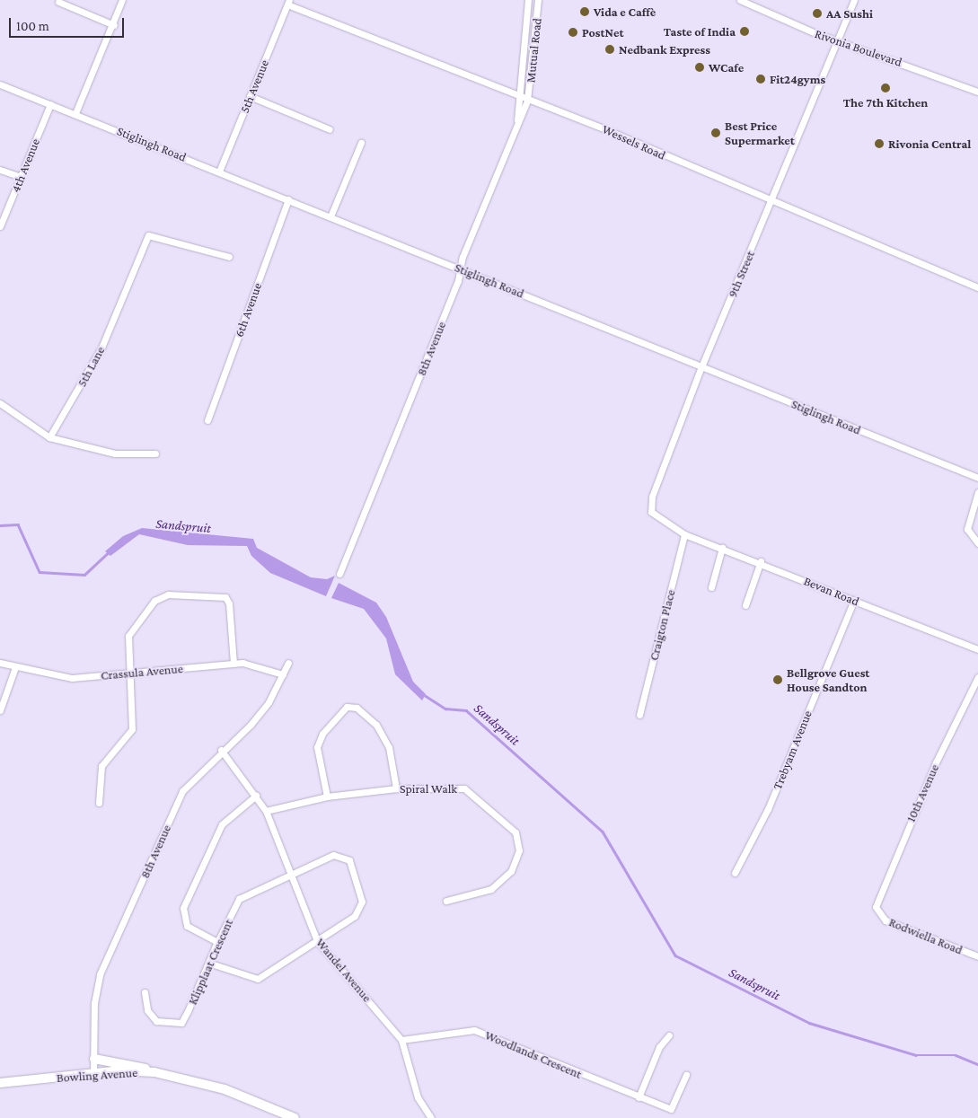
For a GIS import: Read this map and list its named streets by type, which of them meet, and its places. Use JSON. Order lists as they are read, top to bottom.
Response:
{
  "streets": {
    "main road": ["Bowling Avenue"],
    "street": [
      "Rivonia Boulevard",
      "Mutual Road",
      "5th Avenue",
      "Wessels Road",
      "Stiglingh Road",
      "4th Avenue",
      "9th Street",
      "6th Avenue",
      "8th Avenue",
      "5th Lane",
      "Bevan Road",
      "Craigton Place",
      "Crassula Avenue",
      "Trebyam Avenue",
      "Spiral Walk",
      "10th Avenue",
      "Rodwiella Road",
      "Klipplaat Crescent",
      "Wandel Avenue",
      "Woodlands Crescent"
    ]
  },
  "crossings": [
    ["Rivonia Boulevard", "9th Street"],
    ["Mutual Road", "Wessels Road"],
    ["Mutual Road", "8th Avenue"],
    ["5th Avenue", "Wessels Road"],
    ["5th Avenue", "Stiglingh Road"],
    ["Wessels Road", "9th Street"],
    ["Wessels Road", "8th Avenue"],
    ["Stiglingh Road", "4th Avenue"],
    ["Stiglingh Road", "9th Street"],
    ["Stiglingh Road", "6th Avenue"],
    ["Stiglingh Road", "8th Avenue"],
    ["9th Street", "Bevan Road"],
    ["9th Street", "Craigton Place"],
    ["8th Avenue", "Crassula Avenue"],
    ["8th Avenue", "Wandel Avenue"],
    ["8th Avenue", "Bowling Avenue"],
    ["Bevan Road", "Craigton Place"],
    ["Bevan Road", "Trebyam Avenue"],
    ["Spiral Walk", "Wandel Avenue"],
    ["10th Avenue", "Rodwiella Road"],
    ["Klipplaat Crescent", "Wandel Avenue"],
    ["Wandel Avenue", "Woodlands Crescent"]
  ],
  "water": ["Sandspruit"],
  "places": [
    "Vida e Caffè",
    "AA Sushi",
    "Taste of India",
    "PostNet",
    "Nedbank Express",
    "WCafe",
    "Fit24gyms",
    "The 7th Kitchen",
    "Best Price Supermarket",
    "Rivonia Central",
    "Bellgrove Guest House Sandton"
  ],
  "scale_bar": "100 m"
}
